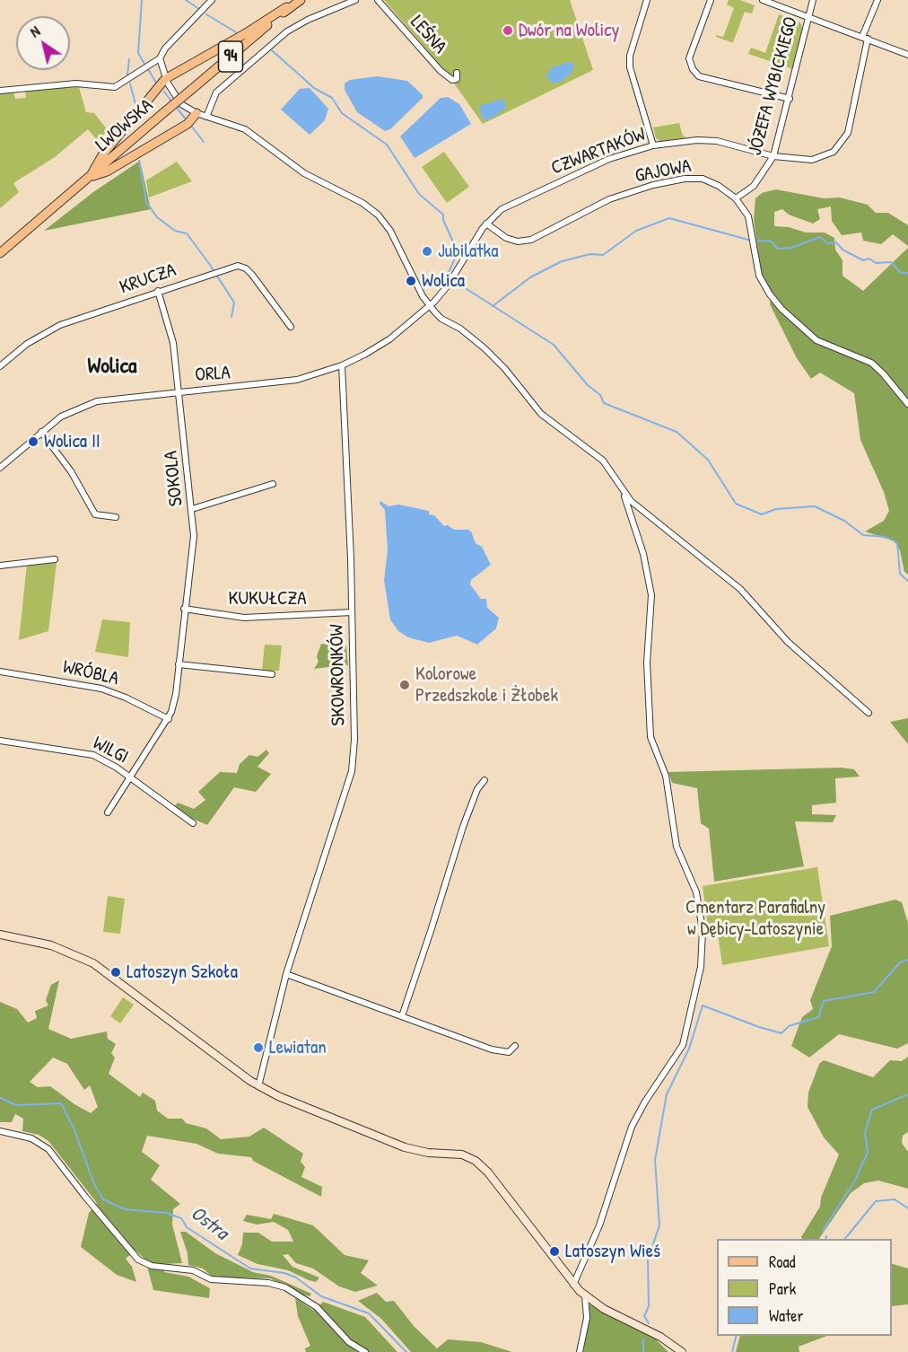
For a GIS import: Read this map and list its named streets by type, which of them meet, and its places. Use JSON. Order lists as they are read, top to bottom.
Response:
{
  "streets": {
    "main road": ["94", "LWOWSKA"],
    "street": [
      "LEŚNA",
      "JÓZEFA WYBICKIEGO",
      "CZWARTAKÓW",
      "GAJOWA",
      "KRUCZA",
      "ORLA",
      "SOKOLA",
      "KUKUŁCZA",
      "WRÓBLA",
      "SKOWRONKÓW",
      "WILGI"
    ]
  },
  "crossings": [
    ["JÓZEFA WYBICKIEGO", "CZWARTAKÓW"],
    ["JÓZEFA WYBICKIEGO", "GAJOWA"],
    ["CZWARTAKÓW", "GAJOWA"],
    ["KRUCZA", "SOKOLA"],
    ["ORLA", "SOKOLA"],
    ["ORLA", "SKOWRONKÓW"],
    ["SOKOLA", "KUKUŁCZA"],
    ["SOKOLA", "WRÓBLA"],
    ["SOKOLA", "WILGI"],
    ["KUKUŁCZA", "SKOWRONKÓW"]
  ],
  "districts": ["Wolica"],
  "water": ["Ostra"],
  "parks": ["Cmentarz Parafialny w Dębicy-Latoszynie"],
  "places": [
    "Dwór na Wolicy",
    "Jubilatka",
    "Wolica",
    "Wolica II",
    "Kolorowe Przedszkole i Żłobek",
    "Latoszyn Szkoła",
    "Lewiatan",
    "Latoszyn Wieś"
  ],
  "legend": ["Road", "Park", "Water"],
  "north": "top left"
}
